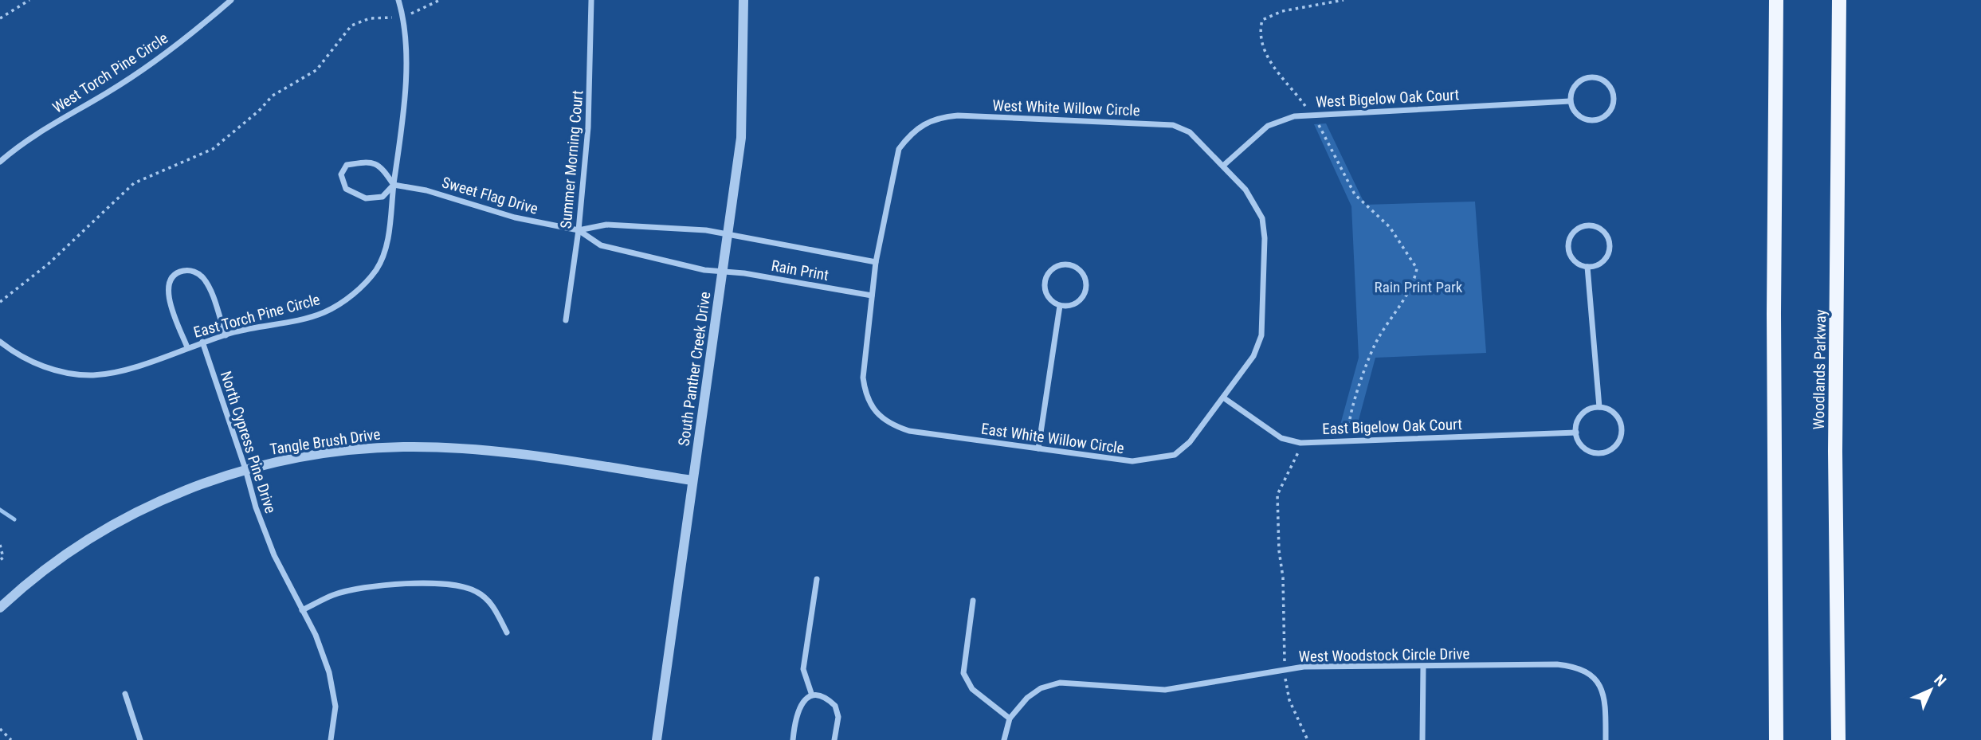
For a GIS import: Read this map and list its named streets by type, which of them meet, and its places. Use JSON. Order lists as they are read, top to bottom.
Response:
{
  "streets": {
    "main road": ["Woodlands Parkway"],
    "street": [
      "West Torch Pine Circle",
      "West Bigelow Oak Court",
      "West White Willow Circle",
      "Summer Morning Court",
      "Sweet Flag Drive",
      "Rain Print",
      "East Torch Pine Circle",
      "South Panther Creek Drive",
      "East Bigelow Oak Court",
      "East White Willow Circle",
      "Tangle Brush Drive",
      "North Cypress Pine Drive",
      "West Woodstock Circle Drive"
    ]
  },
  "crossings": [
    ["West Bigelow Oak Court", "West White Willow Circle"],
    ["West White Willow Circle", "Rain Print"],
    ["West White Willow Circle", "East White Willow Circle"],
    ["Summer Morning Court", "Sweet Flag Drive"],
    ["Sweet Flag Drive", "Rain Print"],
    ["Sweet Flag Drive", "East Torch Pine Circle"],
    ["Sweet Flag Drive", "South Panther Creek Drive"],
    ["Rain Print", "South Panther Creek Drive"],
    ["Rain Print", "East White Willow Circle"],
    ["East Torch Pine Circle", "North Cypress Pine Drive"],
    ["South Panther Creek Drive", "Tangle Brush Drive"],
    ["East Bigelow Oak Court", "East White Willow Circle"],
    ["Tangle Brush Drive", "North Cypress Pine Drive"]
  ],
  "parks": ["Rain Print Park"],
  "north": "top right"
}
